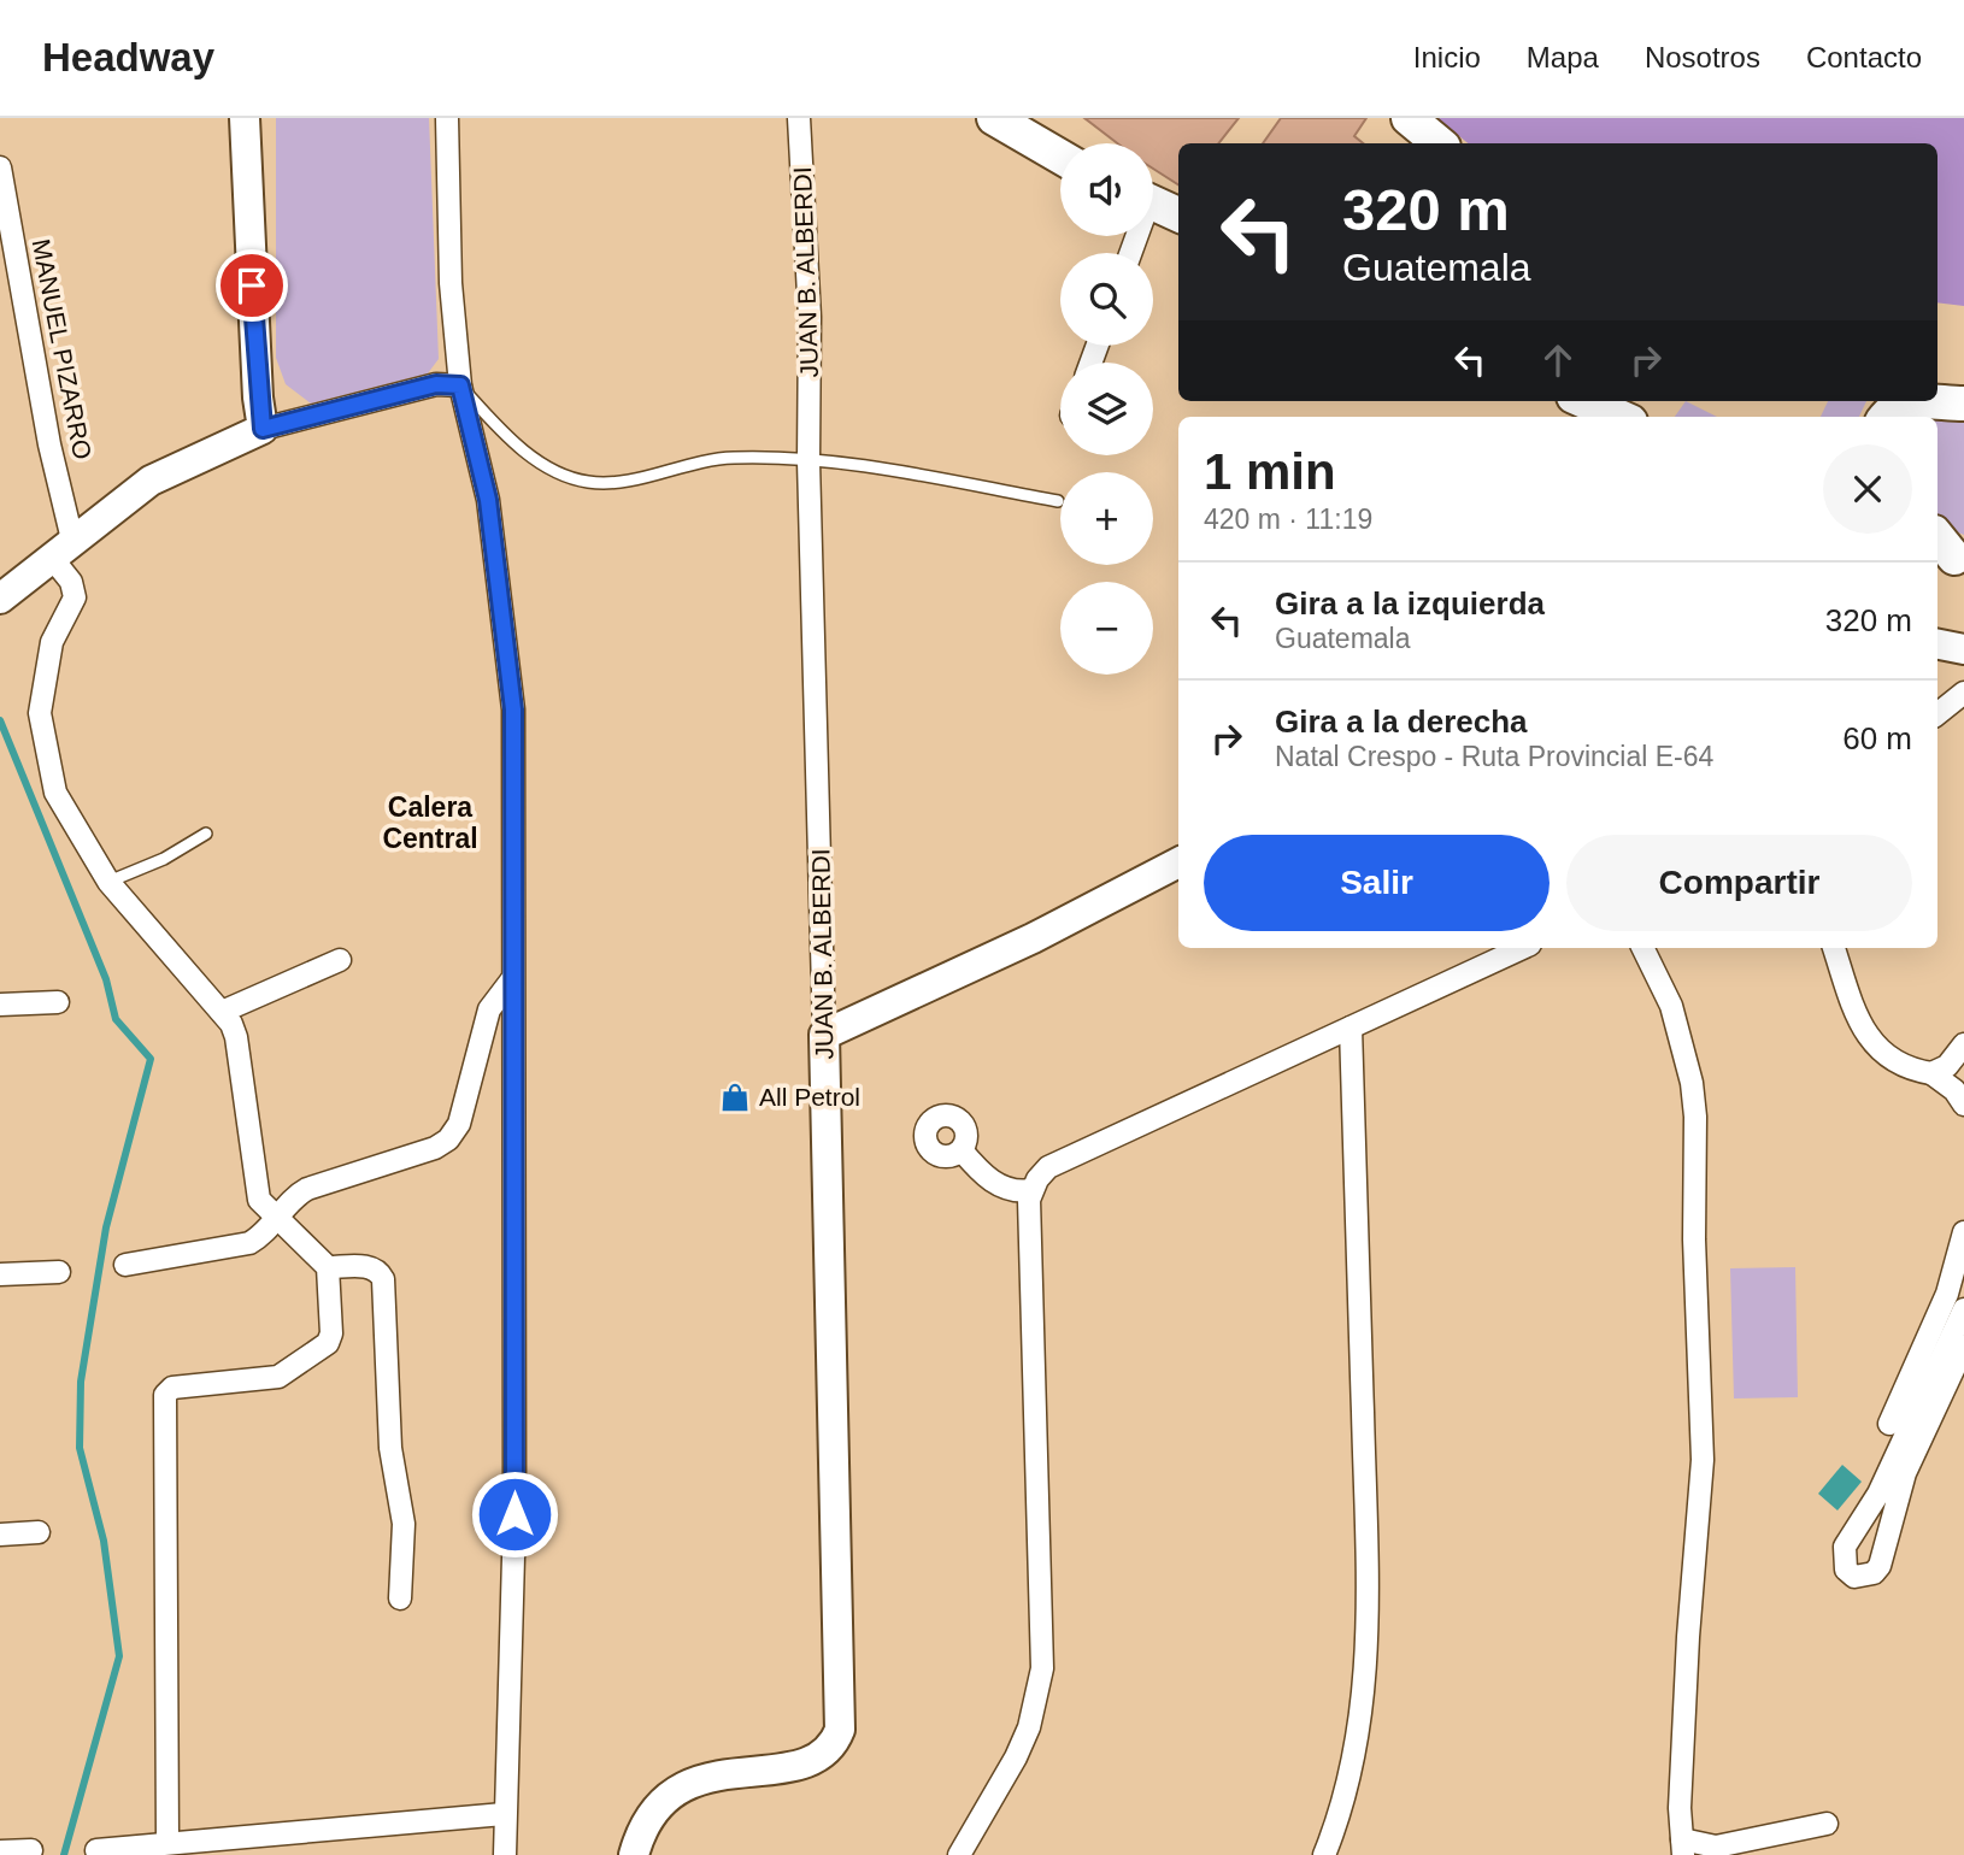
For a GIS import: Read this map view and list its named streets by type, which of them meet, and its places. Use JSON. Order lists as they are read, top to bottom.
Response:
{
  "streets": {
    "street": ["JUAN B. ALBERDI", "MANUEL PIZARRO"]
  },
  "districts": ["Calera Central"],
  "places": {
    "shop": ["All Petrol"]
  },
  "page": {
    "header": "Headway",
    "nav": [
      "Inicio",
      "Mapa",
      "Nosotros",
      "Contacto"
    ],
    "map_buttons": ["+", "−"],
    "turn": ["320 m", "Guatemala"],
    "heading": ["1 min", "420 m · 11:19"],
    "list": [
      {
        "name": "Gira a la izquierda",
        "note": "Guatemala",
        "value": "320 m"
      },
      {
        "name": "Gira a la derecha",
        "note": "Natal Crespo - Ruta Provincial E-64",
        "value": "60 m"
      }
    ],
    "buttons": ["Salir", "Compartir"]
  }
}
